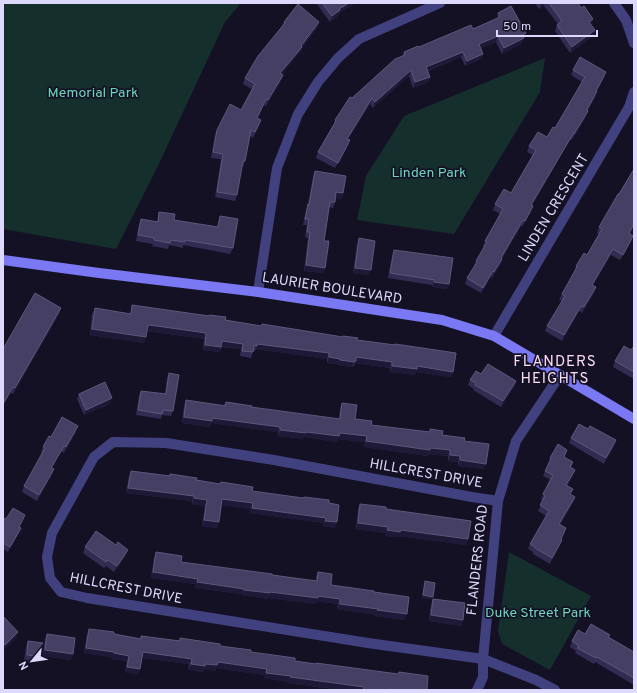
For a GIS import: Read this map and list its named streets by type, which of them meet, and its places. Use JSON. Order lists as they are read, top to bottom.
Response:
{
  "streets": {
    "street": [
      "LINDEN CRESCENT",
      "LAURIER BOULEVARD",
      "HILLCREST DRIVE",
      "FLANDERS ROAD"
    ]
  },
  "crossings": [
    ["LINDEN CRESCENT", "LAURIER BOULEVARD"],
    ["LAURIER BOULEVARD", "FLANDERS ROAD"],
    ["HILLCREST DRIVE", "FLANDERS ROAD"]
  ],
  "districts": ["FLANDERS HEIGHTS"],
  "parks": ["Memorial Park", "Linden Park", "Duke Street Park"],
  "scale_bar": "50 m",
  "north": "bottom left"
}
